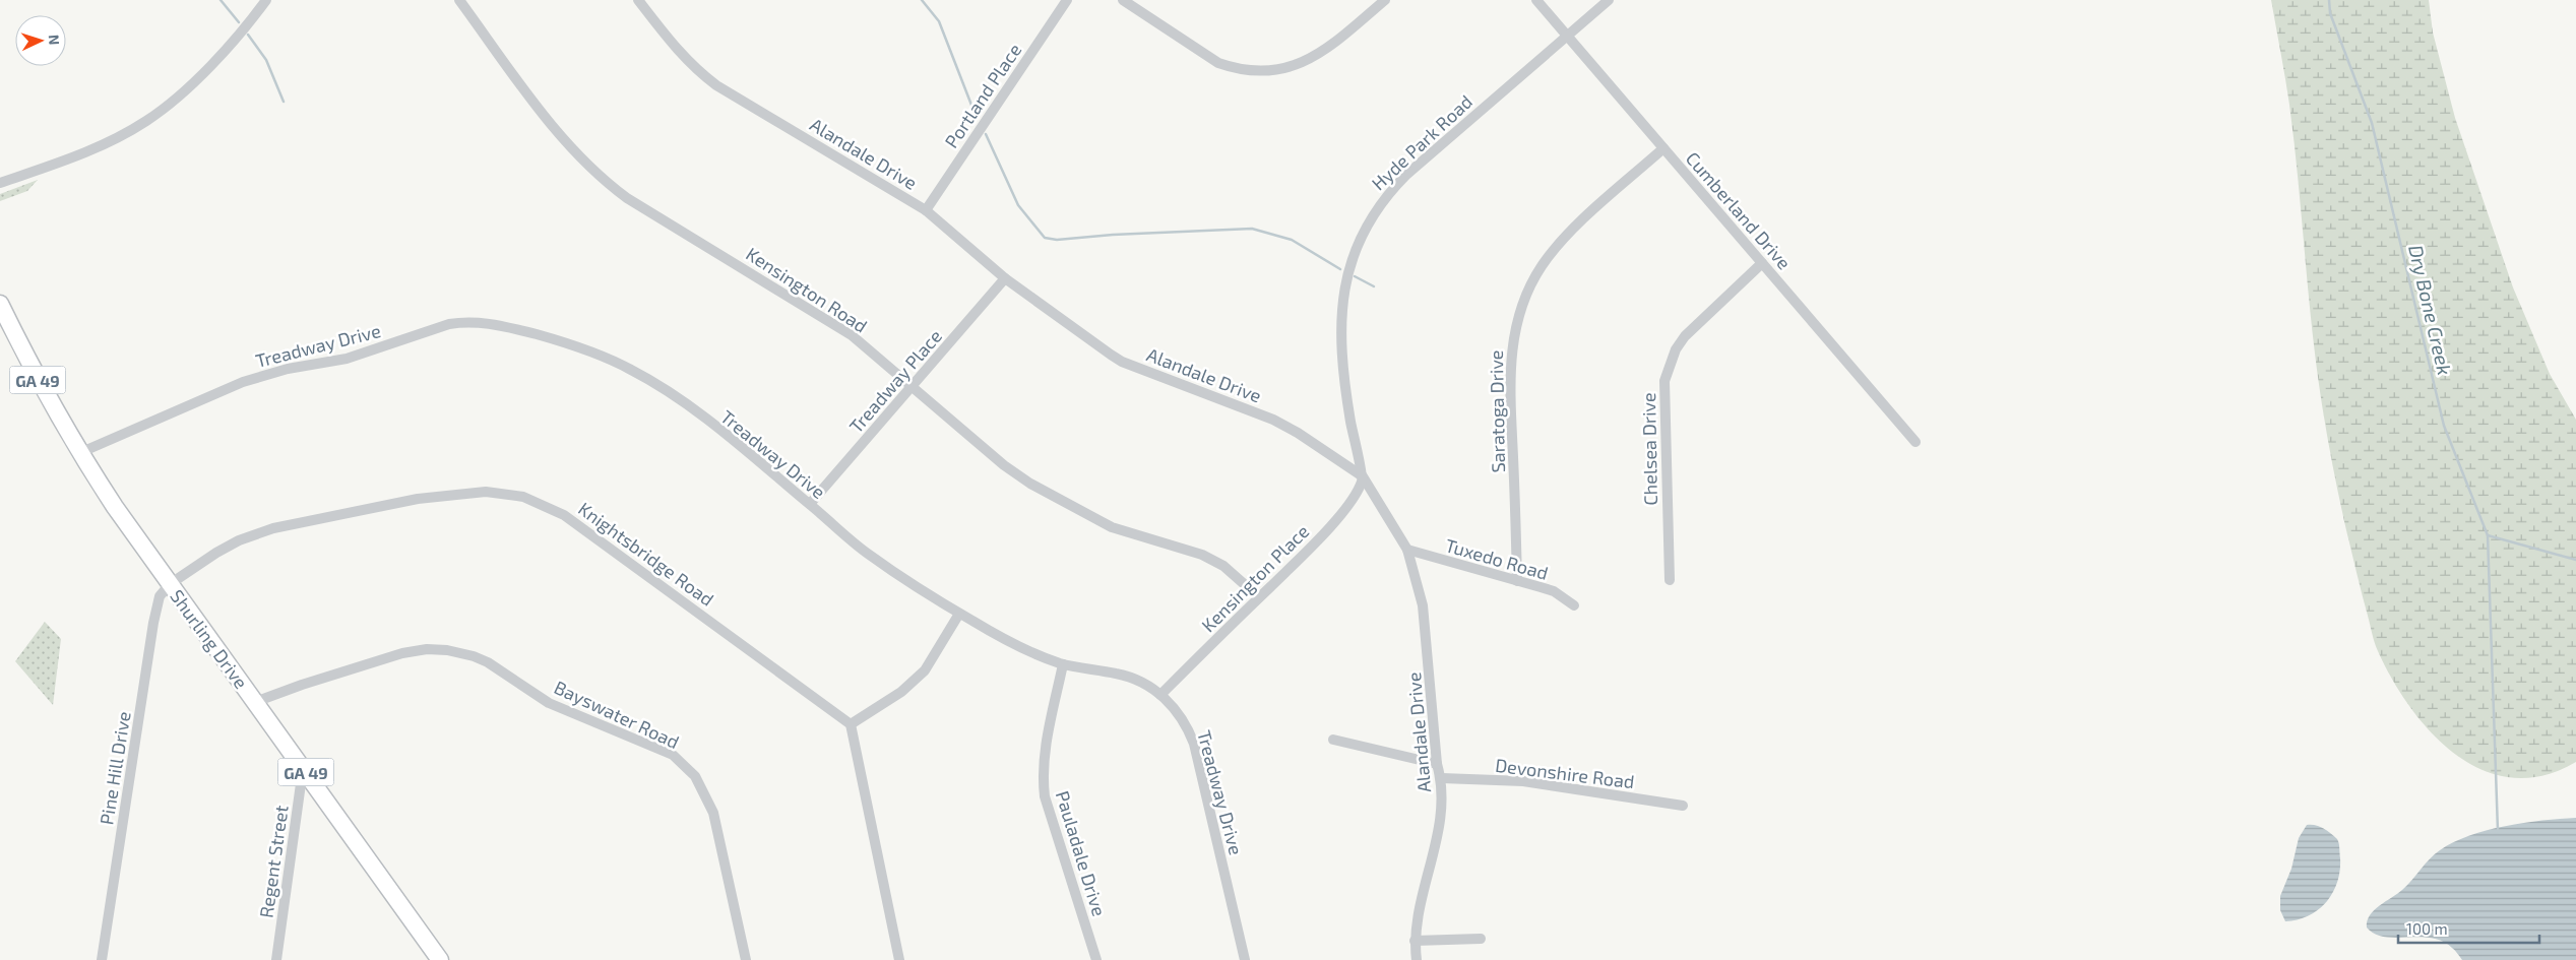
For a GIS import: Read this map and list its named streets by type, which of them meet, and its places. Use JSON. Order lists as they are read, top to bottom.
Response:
{
  "streets": {
    "main road": ["GA 49", "Shurling Drive"],
    "street": [
      "Portland Place",
      "Hyde Park Road",
      "Alandale Drive",
      "Cumberland Drive",
      "Kensington Road",
      "Treadway Drive",
      "Treadway Place",
      "Saratoga Drive",
      "Chelsea Drive",
      "Knightsbridge Road",
      "Tuxedo Road",
      "Kensington Place",
      "Bayswater Road",
      "Pine Hill Drive",
      "Devonshire Road",
      "Pauladale Drive",
      "Regent Street"
    ]
  },
  "crossings": [
    ["Portland Place", "Alandale Drive"],
    ["Hyde Park Road", "Alandale Drive"],
    ["Hyde Park Road", "Cumberland Drive"],
    ["Hyde Park Road", "Kensington Place"],
    ["Alandale Drive", "Treadway Place"],
    ["Alandale Drive", "Tuxedo Road"],
    ["Alandale Drive", "Kensington Place"],
    ["Alandale Drive", "Devonshire Road"],
    ["Cumberland Drive", "Saratoga Drive"],
    ["Cumberland Drive", "Chelsea Drive"],
    ["Kensington Road", "Treadway Place"],
    ["Kensington Road", "Kensington Place"],
    ["Treadway Drive", "Treadway Place"],
    ["Treadway Drive", "Kensington Place"],
    ["Treadway Drive", "Shurling Drive"],
    ["Treadway Drive", "Pauladale Drive"],
    ["Saratoga Drive", "Tuxedo Road"],
    ["Knightsbridge Road", "Shurling Drive"],
    ["Knightsbridge Road", "Pine Hill Drive"],
    ["Shurling Drive", "Bayswater Road"],
    ["Shurling Drive", "Pine Hill Drive"],
    ["Shurling Drive", "Regent Street"]
  ],
  "water": ["Dry Bone Creek"],
  "scale_bar": "100 m",
  "north": "right"
}
